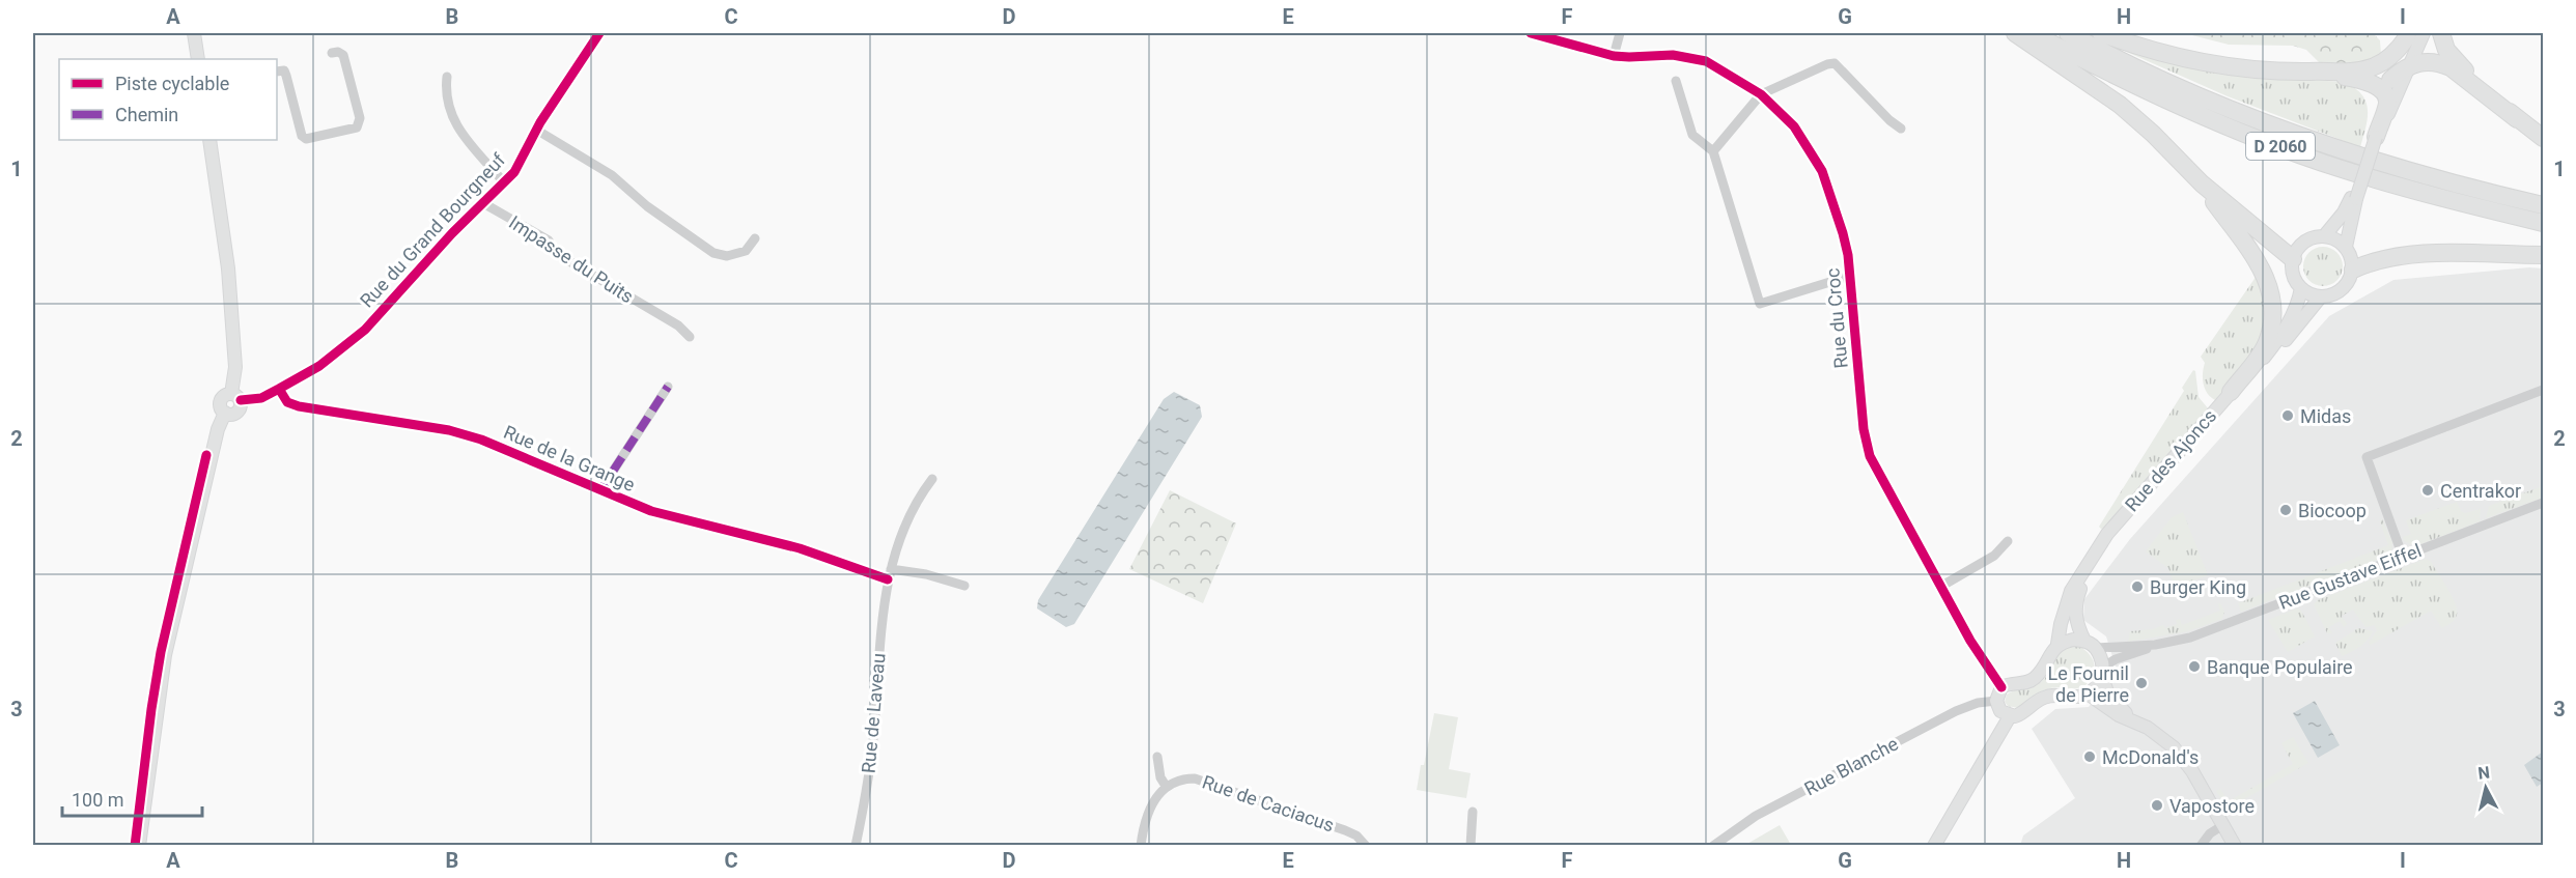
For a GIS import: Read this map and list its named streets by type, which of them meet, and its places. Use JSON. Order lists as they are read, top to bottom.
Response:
{
  "streets": {
    "highway": ["D 2060"],
    "street": [
      "Rue du Grand Bourgneuf",
      "Impasse du Puits",
      "Rue du Croc",
      "Rue de la Grange",
      "Rue des Ajoncs",
      "Rue Gustave Eiffel",
      "Rue de Laveau",
      "Rue Blanche",
      "Rue de Caciacus"
    ]
  },
  "crossings": [
    ["Rue du Grand Bourgneuf", "Impasse du Puits"],
    ["Rue du Grand Bourgneuf", "Rue de la Grange"],
    ["Rue du Croc", "Rue des Ajoncs"],
    ["Rue de la Grange", "Rue de Laveau"]
  ],
  "places": [
    "Midas",
    "Centrakor",
    "Biocoop",
    "Burger King",
    "Banque Populaire",
    "Le Fournil de Pierre",
    "McDonald's",
    "Vapostore"
  ],
  "legend": ["Piste cyclable", "Chemin"],
  "scale_bar": "100 m",
  "north": "top",
  "grid": {
    "columns": [
      "A",
      "B",
      "C",
      "D",
      "E",
      "F",
      "G",
      "H",
      "I"
    ],
    "rows": ["1", "2", "3"]
  }
}
